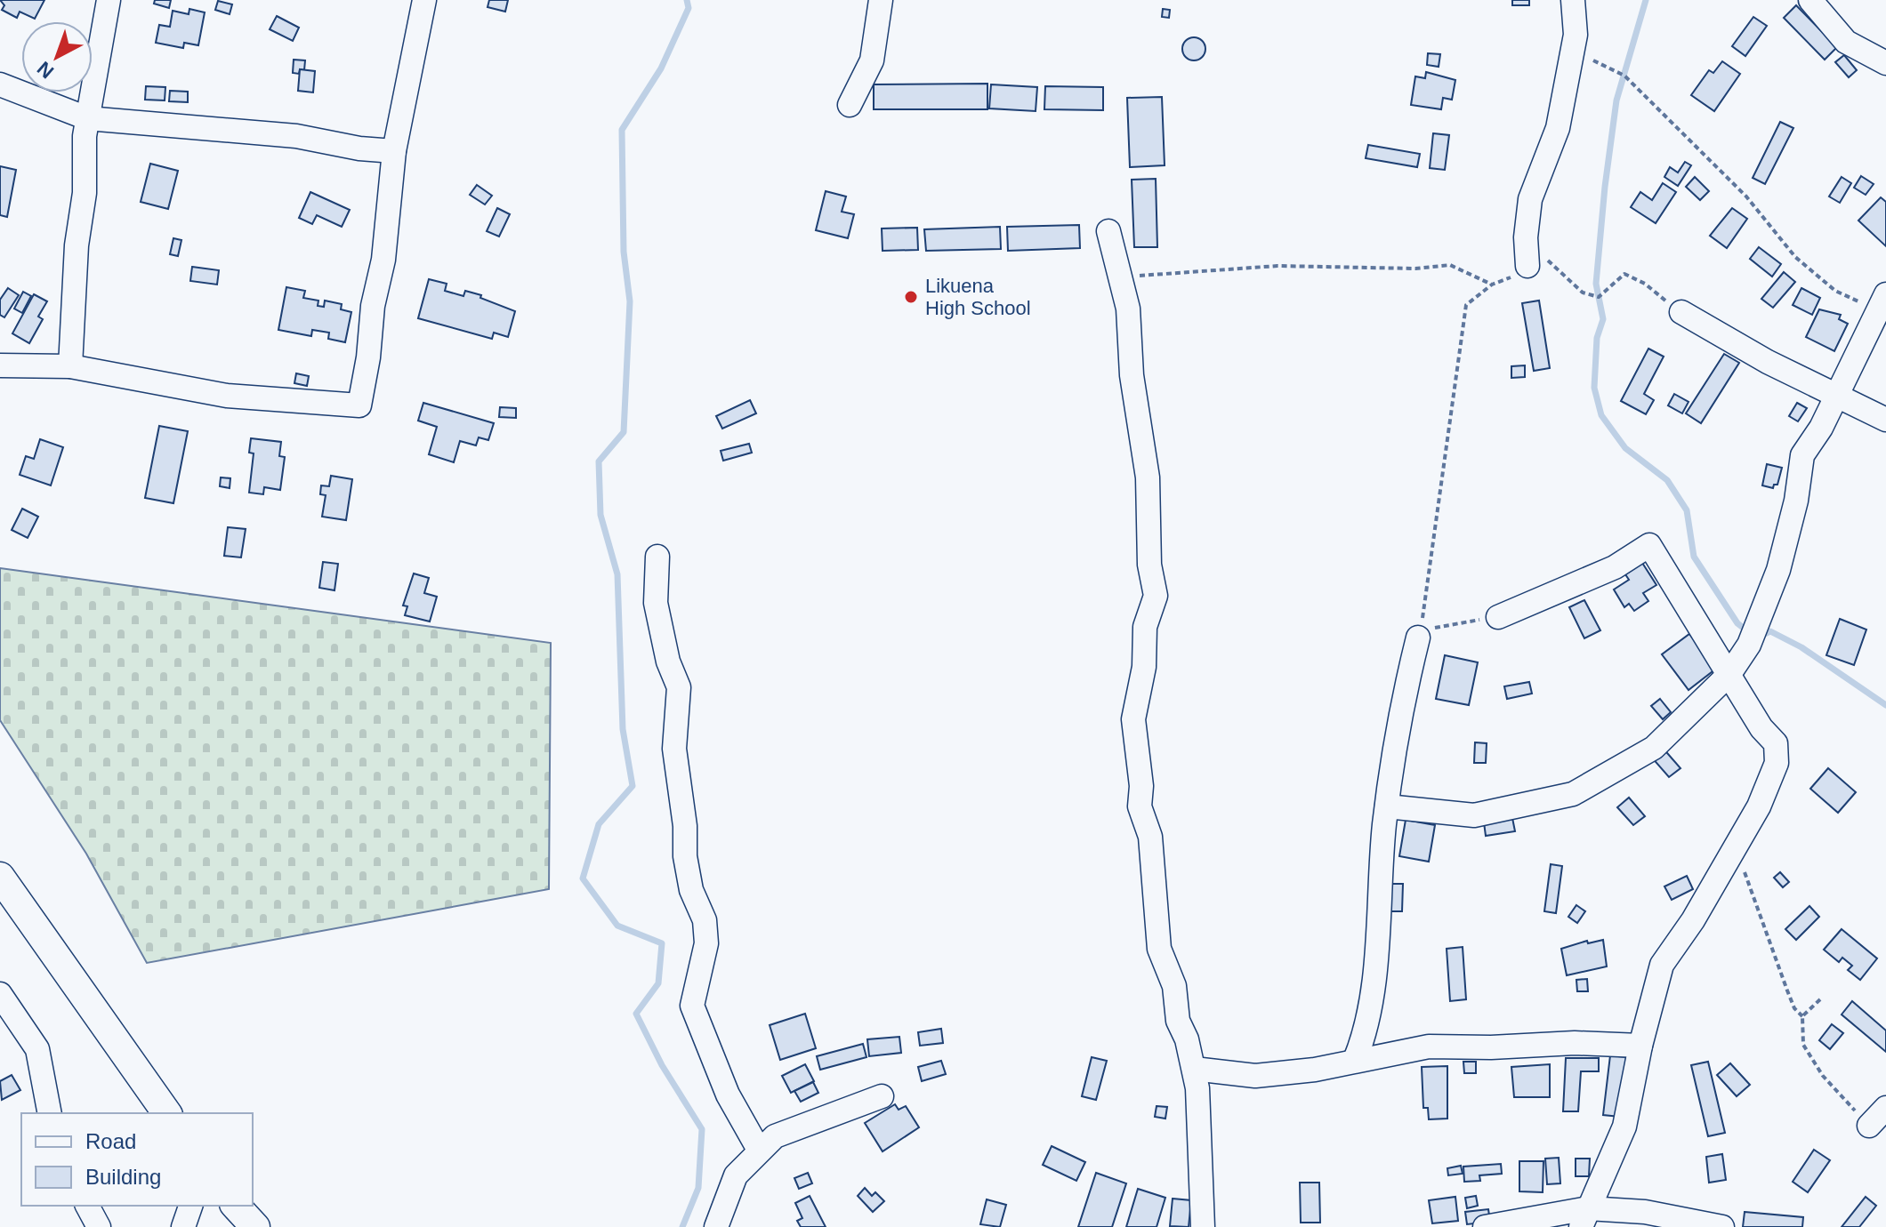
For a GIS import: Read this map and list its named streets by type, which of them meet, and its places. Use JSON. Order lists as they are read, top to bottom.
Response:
{
  "places": ["Likuena High School"],
  "legend": ["Road", "Building"],
  "north": "bottom left"
}
